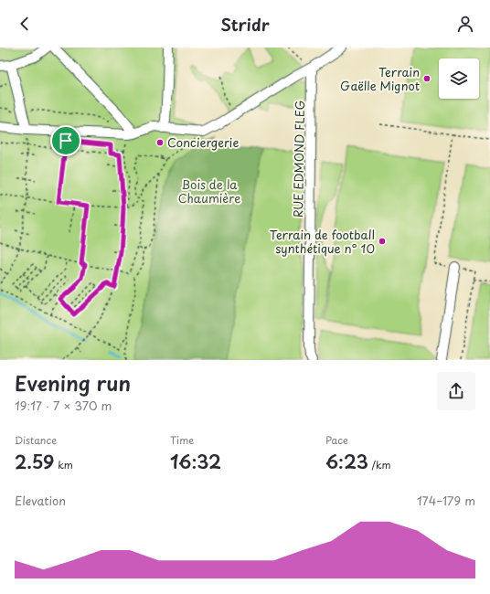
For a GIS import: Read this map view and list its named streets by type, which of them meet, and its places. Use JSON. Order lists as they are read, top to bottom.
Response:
{
  "streets": {
    "street": ["RUE EDMOND FLEG"]
  },
  "parks": ["Bois de la Chaumière"],
  "places": ["Terrain Gaëlle Mignot", "Conciergerie", "Terrain de football synthétique n° 10"],
  "page": {
    "header": "Stridr",
    "heading": ["Evening run", "19:17 · 7 × 370 m"],
    "stats": [
      ["Distance", "2.59 km"],
      ["Time", "16:32"],
      ["Pace", "6:23 /km"]
    ],
    "chart": ["Elevation", "174–179 m"]
  }
}
